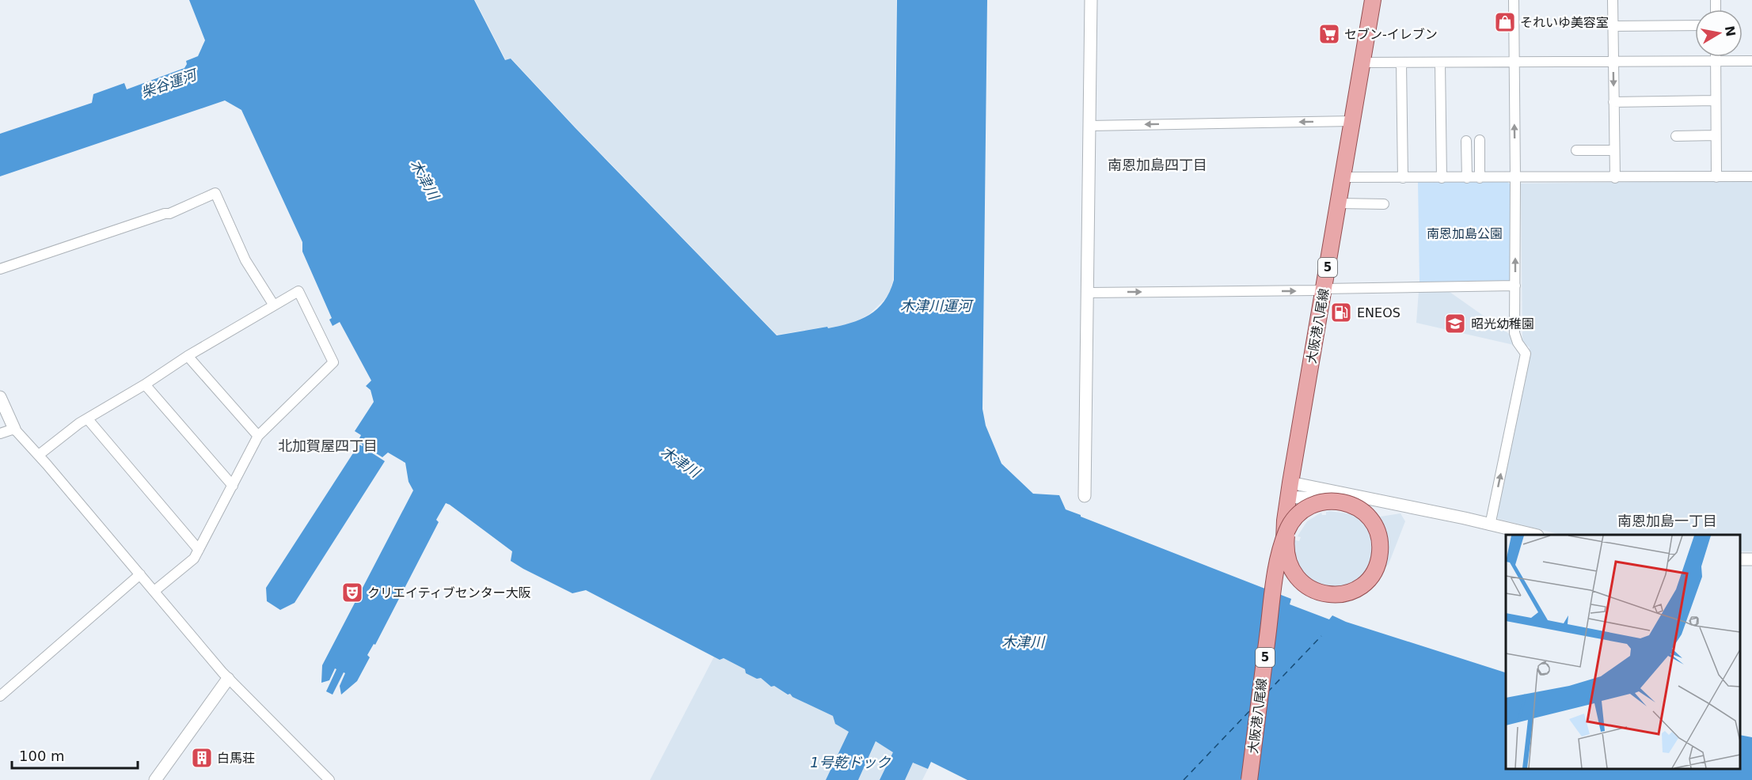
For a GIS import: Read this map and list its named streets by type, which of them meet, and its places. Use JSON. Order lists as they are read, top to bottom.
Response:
{
  "streets": {
    "main road": ["5", "大阪港八尾線"]
  },
  "districts": ["南恩加島四丁目", "北加賀屋四丁目", "南恩加島一丁目"],
  "water": [
    "柴谷運河",
    "木津川",
    "木津川運河",
    "1号乾ドック"
  ],
  "parks": ["南恩加島公園"],
  "places": {
    "shop": ["それいゆ美容室"],
    "supermarket": ["セブン-イレブン"],
    "fuel station": ["ENEOS"],
    "school or university": ["昭光幼稚園"],
    "theatre": ["クリエイティブセンター大阪"],
    "building": ["白馬荘"]
  },
  "scale_bar": "100 m",
  "north": "right"
}
